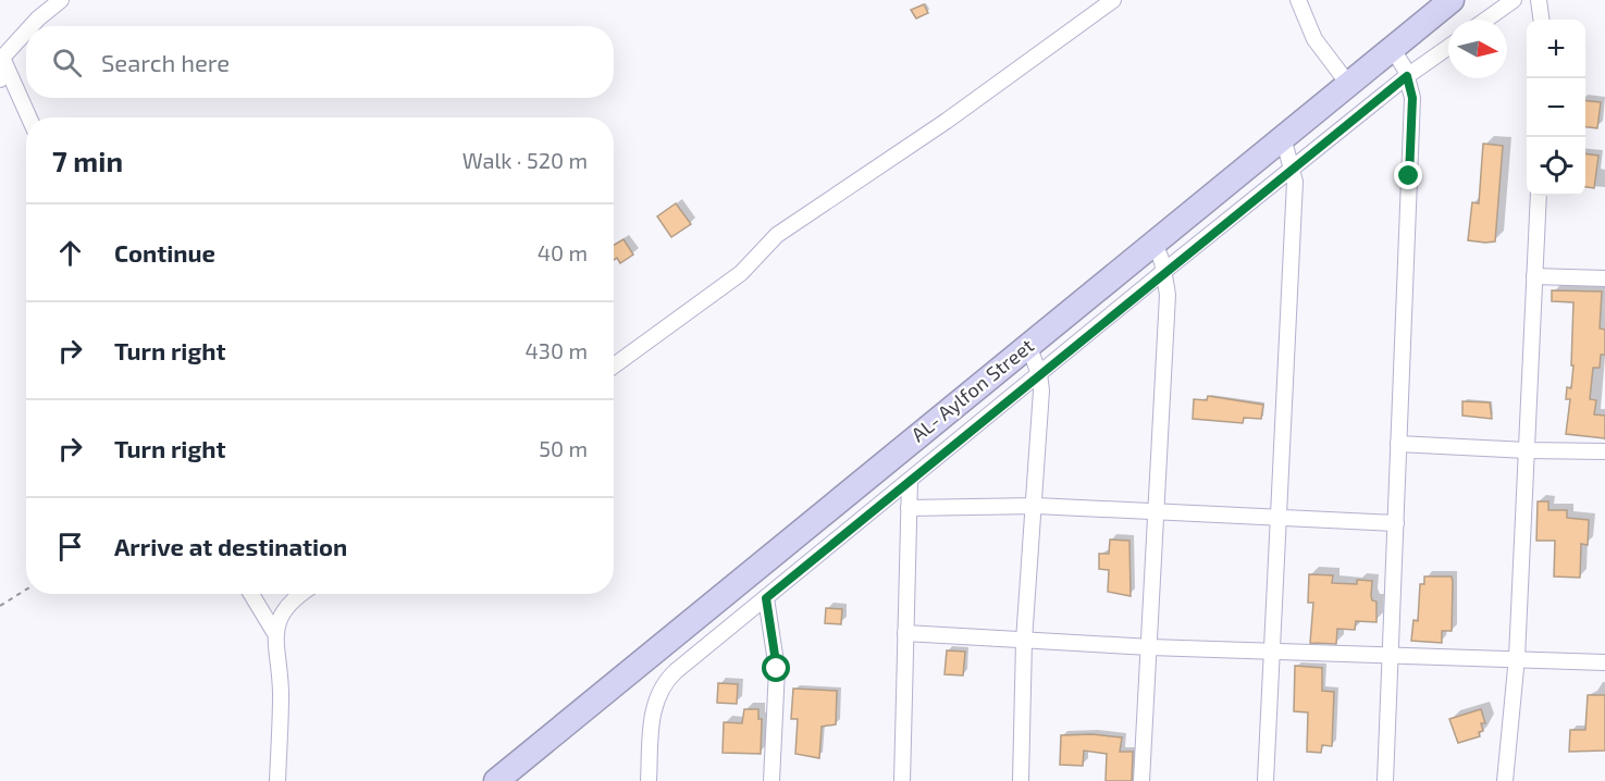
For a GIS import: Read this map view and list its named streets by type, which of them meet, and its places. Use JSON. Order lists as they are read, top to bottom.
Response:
{
  "streets": {
    "highway": ["AL- Aylfon Street"]
  },
  "north": "right",
  "page": {
    "map_buttons": ["+", "−"],
    "search": "Search here",
    "heading": ["7 min", "Walk · 520 m"],
    "list": [
      ["Continue", "40 m"],
      ["Turn right", "430 m"],
      ["Turn right", "50 m"],
      "Arrive at destination"
    ]
  }
}
